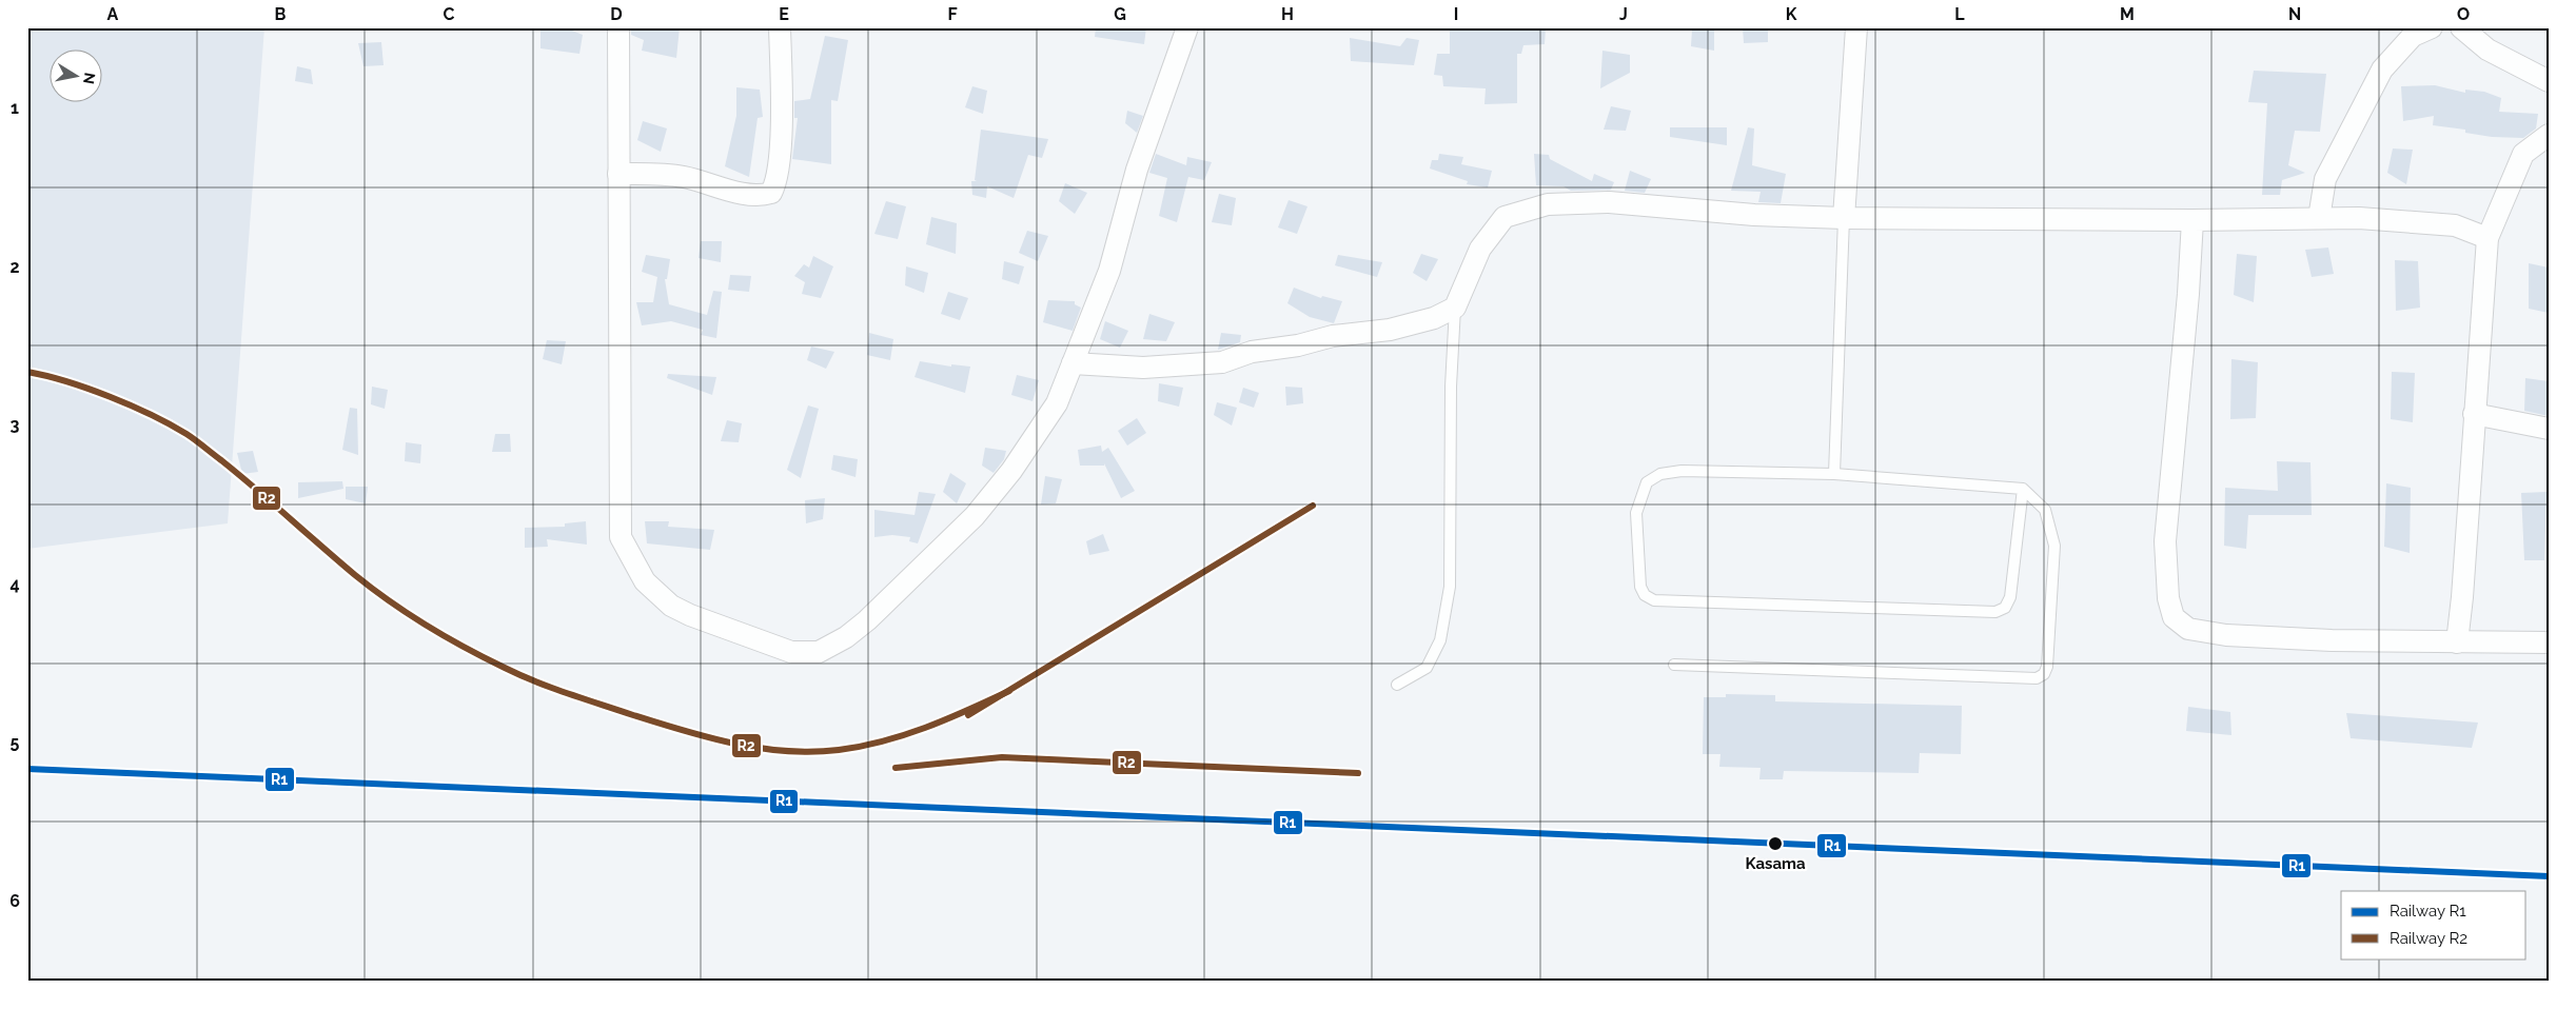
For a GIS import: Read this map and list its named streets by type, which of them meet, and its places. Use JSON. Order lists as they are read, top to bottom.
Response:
{
  "places": ["Kasama"],
  "lines": ["rail line R2", "rail line R1"],
  "legend": ["Railway R1", "Railway R2"],
  "north": "right",
  "grid": {
    "columns": [
      "A",
      "B",
      "C",
      "D",
      "E",
      "F",
      "G",
      "H",
      "I",
      "J",
      "K",
      "L",
      "M",
      "N",
      "O"
    ],
    "rows": [
      "1",
      "2",
      "3",
      "4",
      "5",
      "6"
    ]
  }
}
